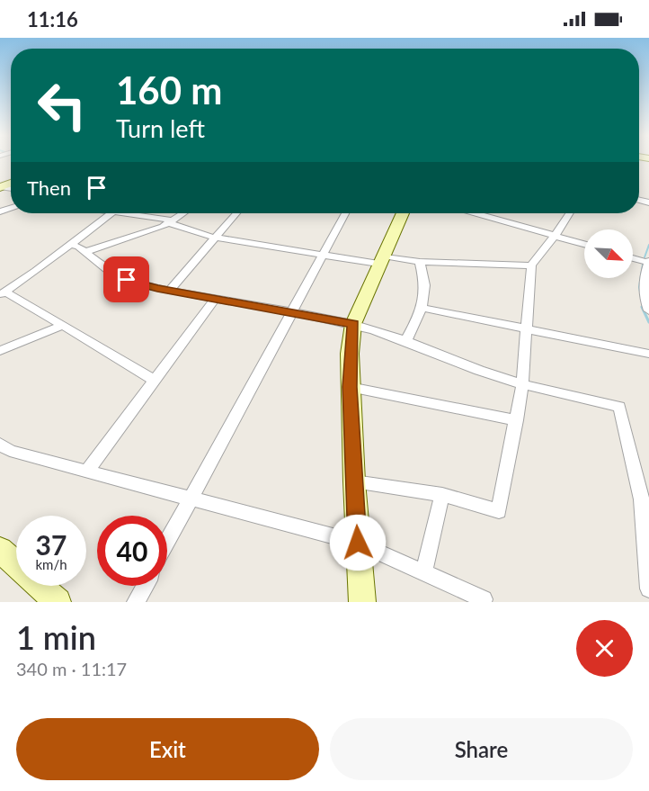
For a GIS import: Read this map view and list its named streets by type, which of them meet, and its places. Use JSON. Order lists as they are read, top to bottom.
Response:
{
  "north": "bottom right",
  "page": {
    "status": "11:16",
    "turn": ["160 m", "Turn left"],
    "then": "Then",
    "speed": "37 km/h",
    "limit": "40",
    "heading": ["1 min", "340 m · 11:17"],
    "buttons": ["Exit", "Share"]
  }
}
